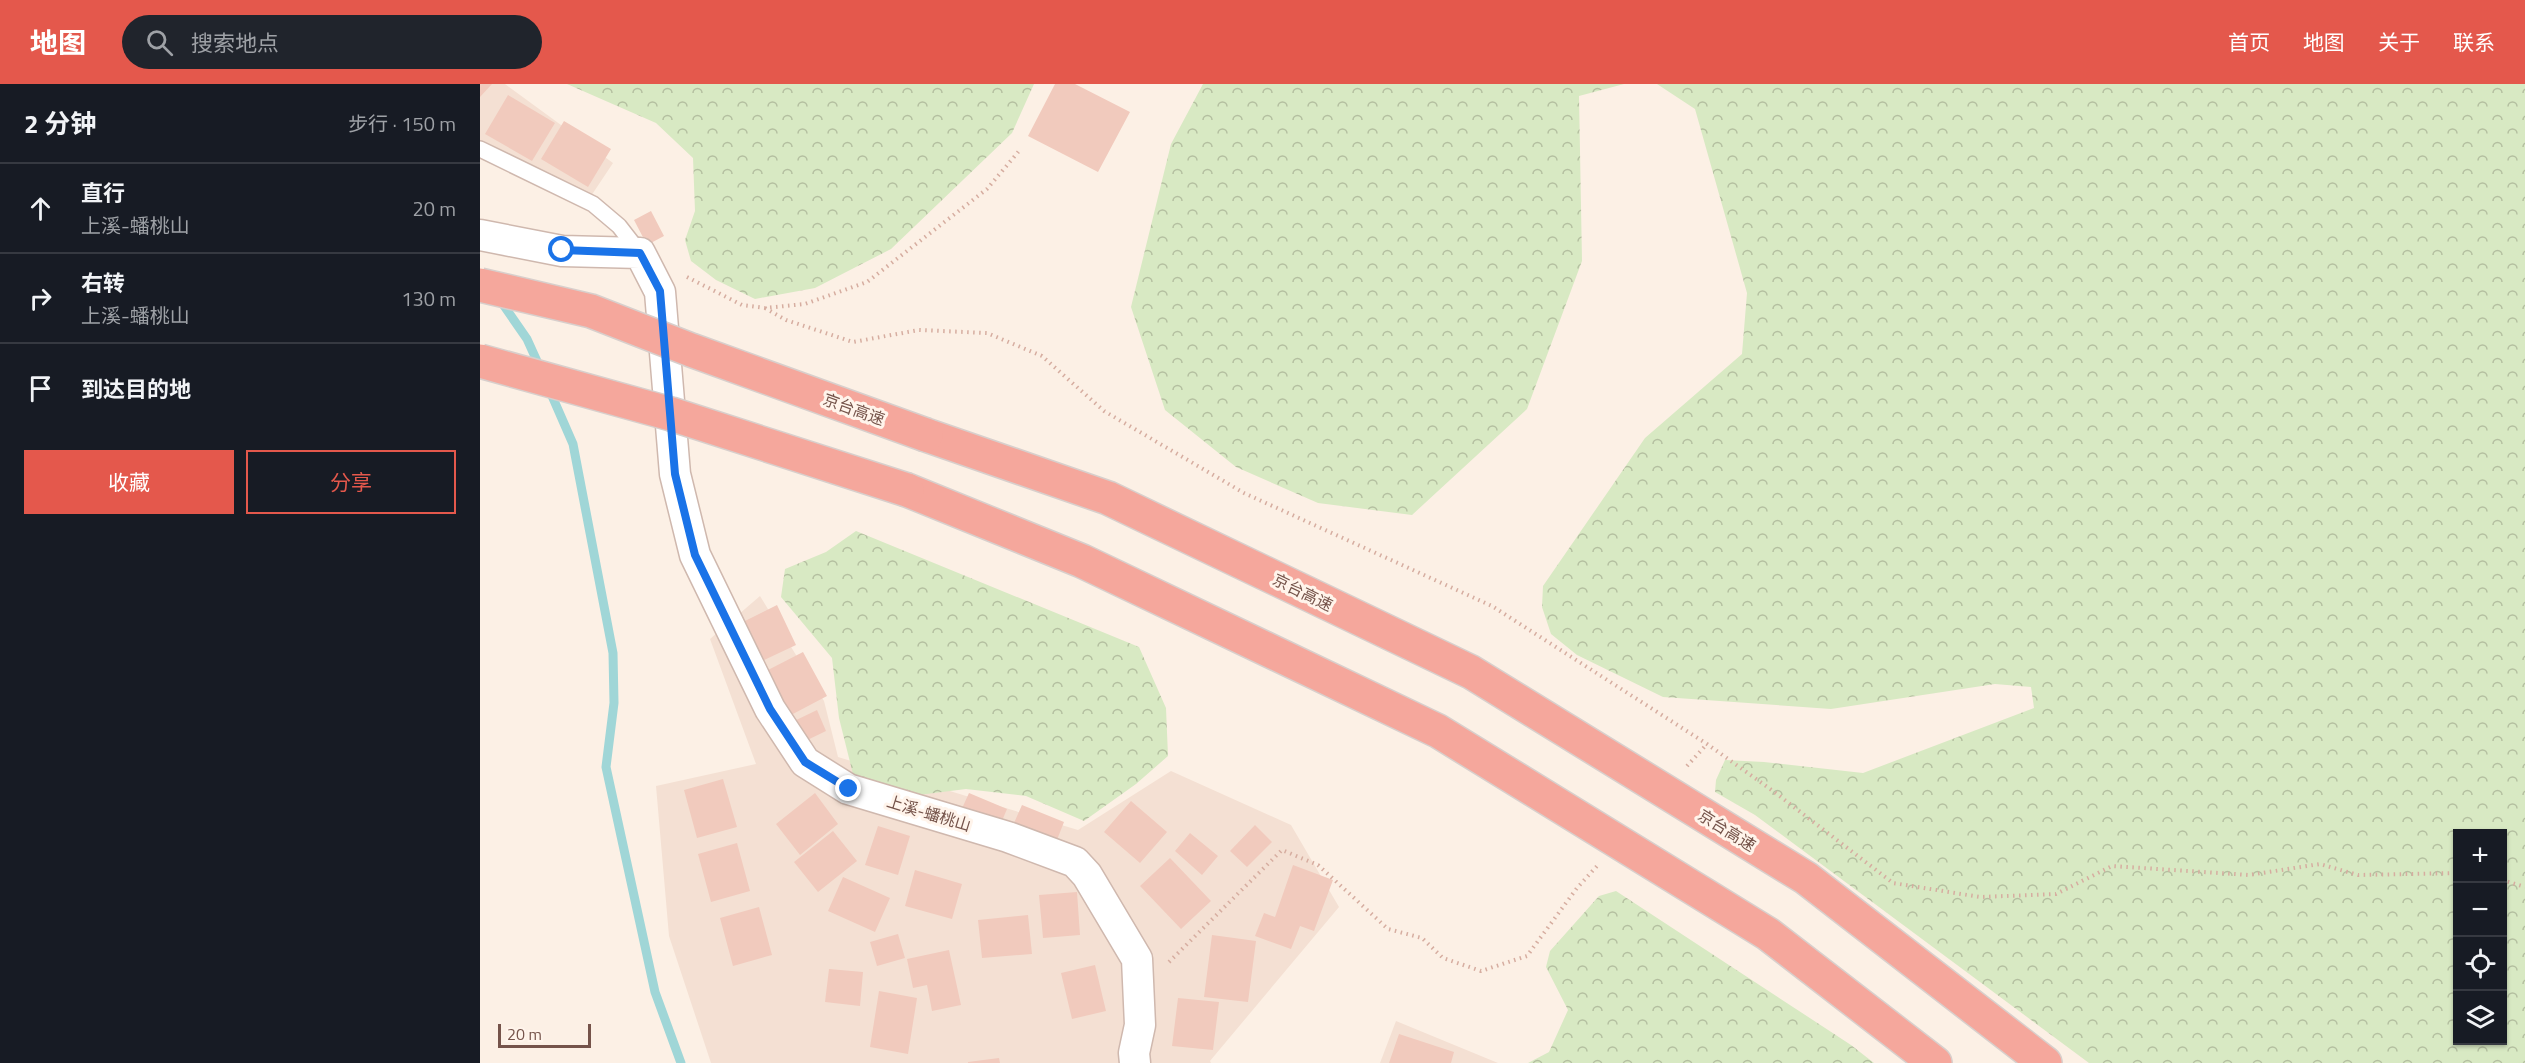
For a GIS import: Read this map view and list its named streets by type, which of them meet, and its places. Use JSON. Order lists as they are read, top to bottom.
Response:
{
  "streets": {
    "highway": ["京台高速"],
    "street": ["上溪-蟠桃山"]
  },
  "scale_bar": "20 m",
  "page": {
    "header": "地图",
    "search": "搜索地点",
    "nav": [
      "首页",
      "地图",
      "关于",
      "联系"
    ],
    "heading": ["2 分钟", "步行 · 150 m"],
    "list": [
      ["直行", "上溪-蟠桃山", "20 m"],
      ["右转", "上溪-蟠桃山", "130 m"],
      "到达目的地"
    ],
    "buttons": ["收藏", "分享"],
    "map_buttons": ["+", "−"],
    "scale": "20 m"
  }
}
